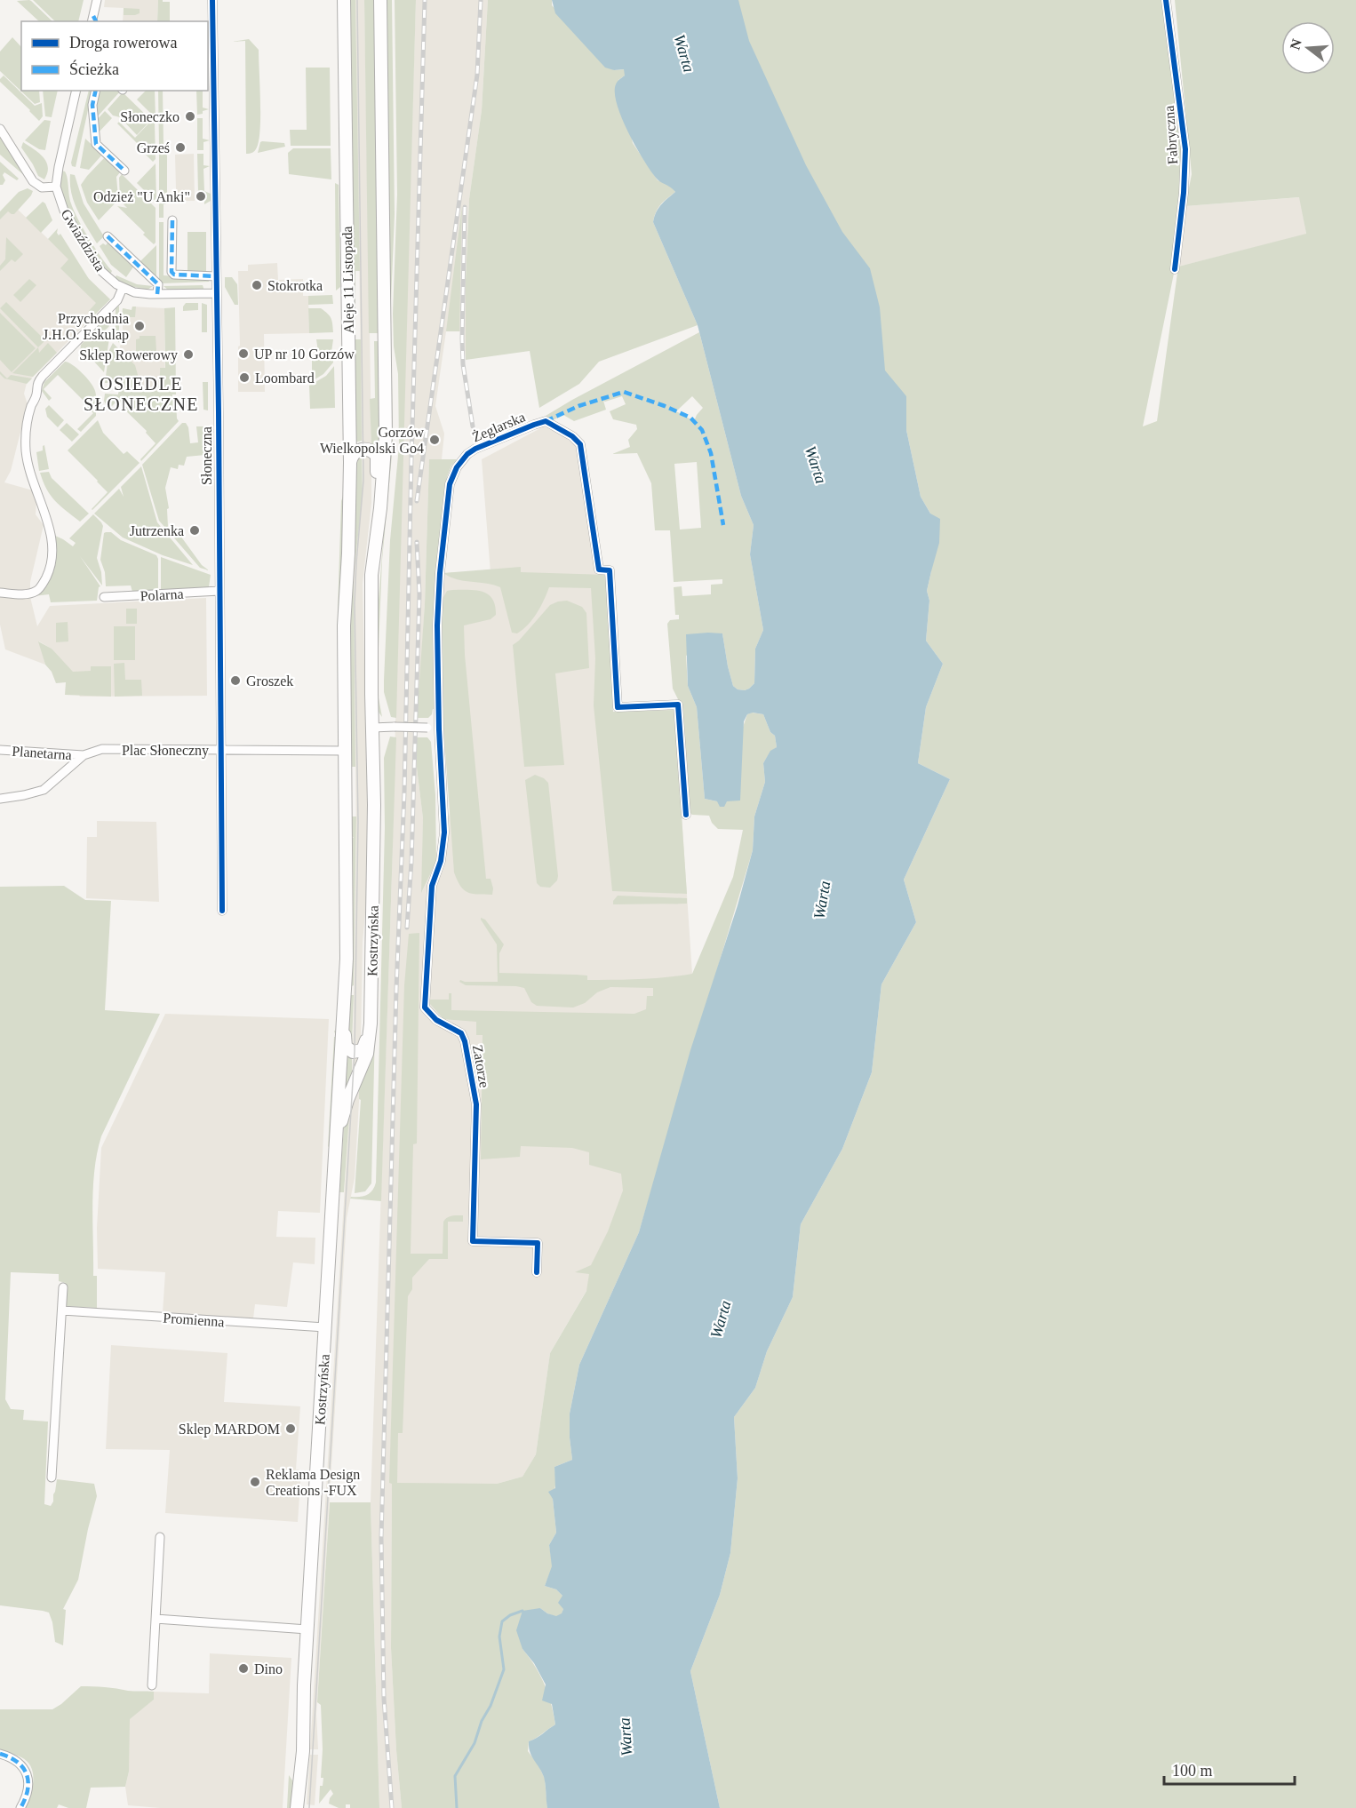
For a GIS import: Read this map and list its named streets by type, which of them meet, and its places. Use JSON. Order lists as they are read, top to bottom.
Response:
{
  "streets": {
    "main road": ["Aleje 11 Listopada", "Kostrzyńska"],
    "street": [
      "Fabryczna",
      "Gwiaździsta",
      "Żeglarska",
      "Słoneczna",
      "Polarna",
      "Plac Słoneczny",
      "Planetarna",
      "Zatorze",
      "Promienna"
    ]
  },
  "crossings": [
    ["Gwiaździsta", "Słoneczna"],
    ["Aleje 11 Listopada", "Plac Słoneczny"],
    ["Aleje 11 Listopada", "Kostrzyńska"],
    ["Żeglarska", "Zatorze"],
    ["Słoneczna", "Polarna"],
    ["Słoneczna", "Plac Słoneczny"],
    ["Plac Słoneczny", "Planetarna"],
    ["Plac Słoneczny", "Kostrzyńska"],
    ["Kostrzyńska", "Promienna"]
  ],
  "districts": ["OSIEDLE SŁONECZNE"],
  "water": ["Warta"],
  "places": [
    "Słoneczko",
    "Grześ",
    "Odzież \"U Anki\"",
    "Stokrotka",
    "Przychodnia J.H.O. Eskulap",
    "UP nr 10 Gorzów",
    "Sklep Rowerowy",
    "Loombard",
    "Gorzów Wielkopolski Go4",
    "Jutrzenka",
    "Groszek",
    "Sklep MARDOM",
    "Reklama Design Creations -FUX",
    "Dino"
  ],
  "legend": ["Droga rowerowa", "Ścieżka"],
  "scale_bar": "100 m",
  "north": "left"
}
